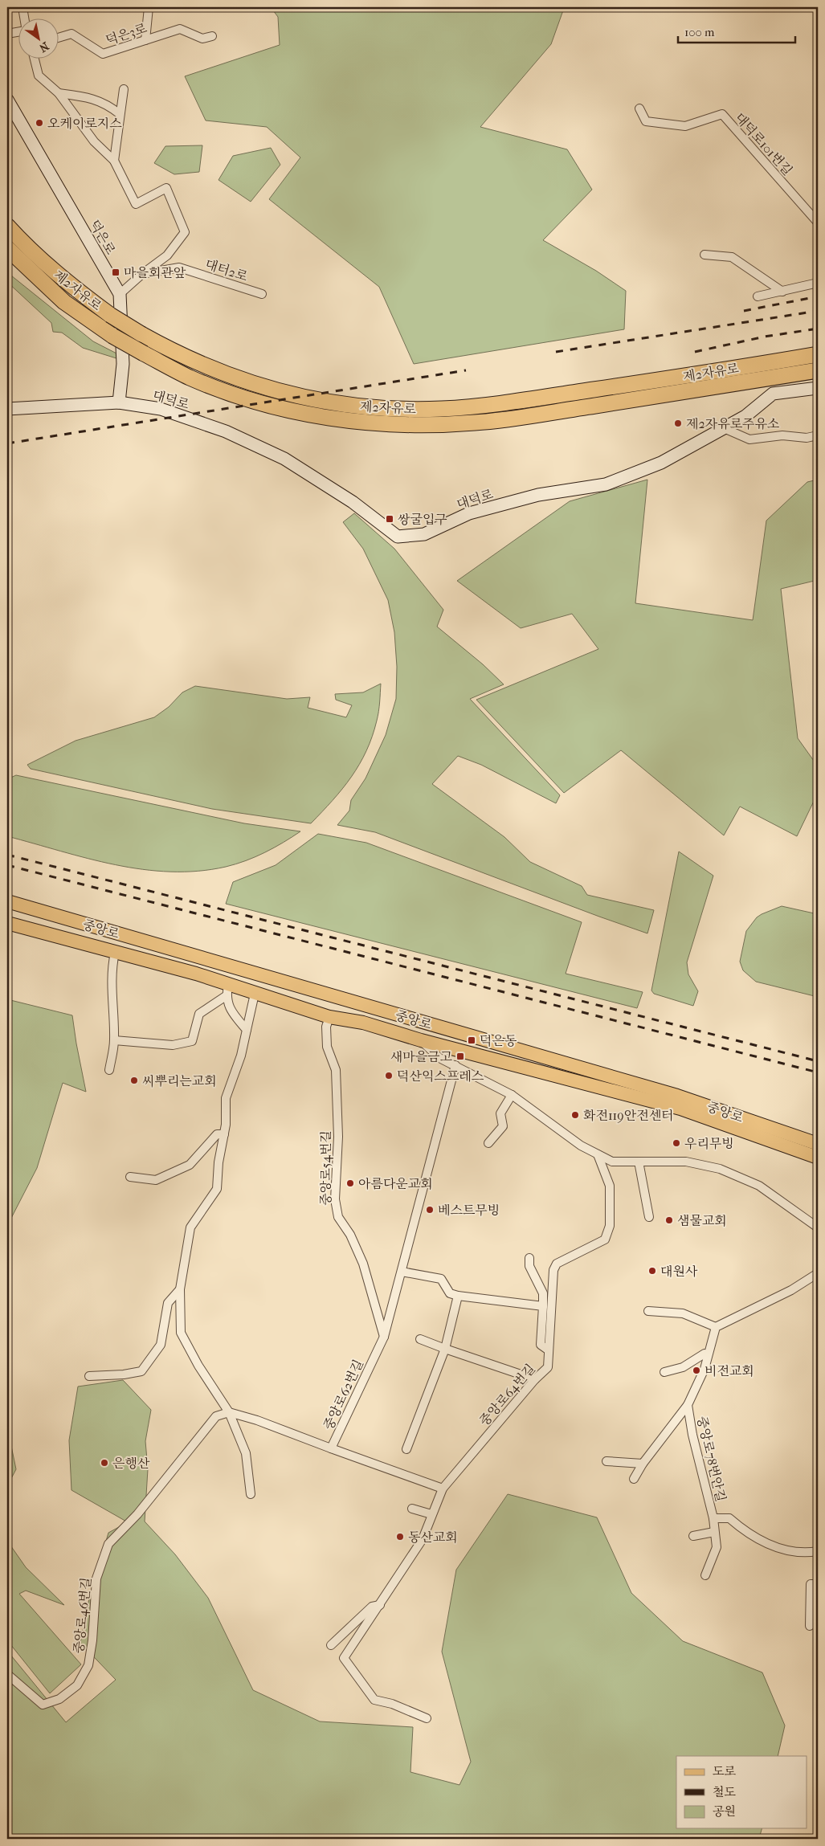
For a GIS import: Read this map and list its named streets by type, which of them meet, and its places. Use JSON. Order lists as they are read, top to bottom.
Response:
{
  "streets": {
    "highway": ["제2자유로"],
    "main road": ["중앙로"],
    "street": [
      "덕은3로",
      "대덕로101번길",
      "덕은로",
      "대터2로",
      "대덕로",
      "중앙로54번길",
      "중앙로62번길",
      "중앙로64번길",
      "중앙로78번안길",
      "중앙로46번길"
    ]
  },
  "crossings": [
    ["덕은로", "대터2로"],
    ["덕은로", "대덕로"],
    ["중앙로", "중앙로54번길"],
    ["중앙로54번길", "중앙로62번길"],
    ["중앙로62번길", "중앙로46번길"]
  ],
  "places": {
    "other": [
      "오케이로지스",
      "제2자유로주유소",
      "덕산익스프레스",
      "씨뿌리는교회",
      "화전119안전센터",
      "우리무빙",
      "아름다운교회",
      "베스트무빙",
      "샘물교회",
      "대원사",
      "비전교회",
      "은행산",
      "동산교회"
    ],
    "transit": [
      "마을회관앞",
      "쌍굴입구",
      "덕은동",
      "새마을금고"
    ]
  },
  "legend": ["도로", "철도", "공원"],
  "scale_bar": "100 m",
  "north": "bottom right"
}
